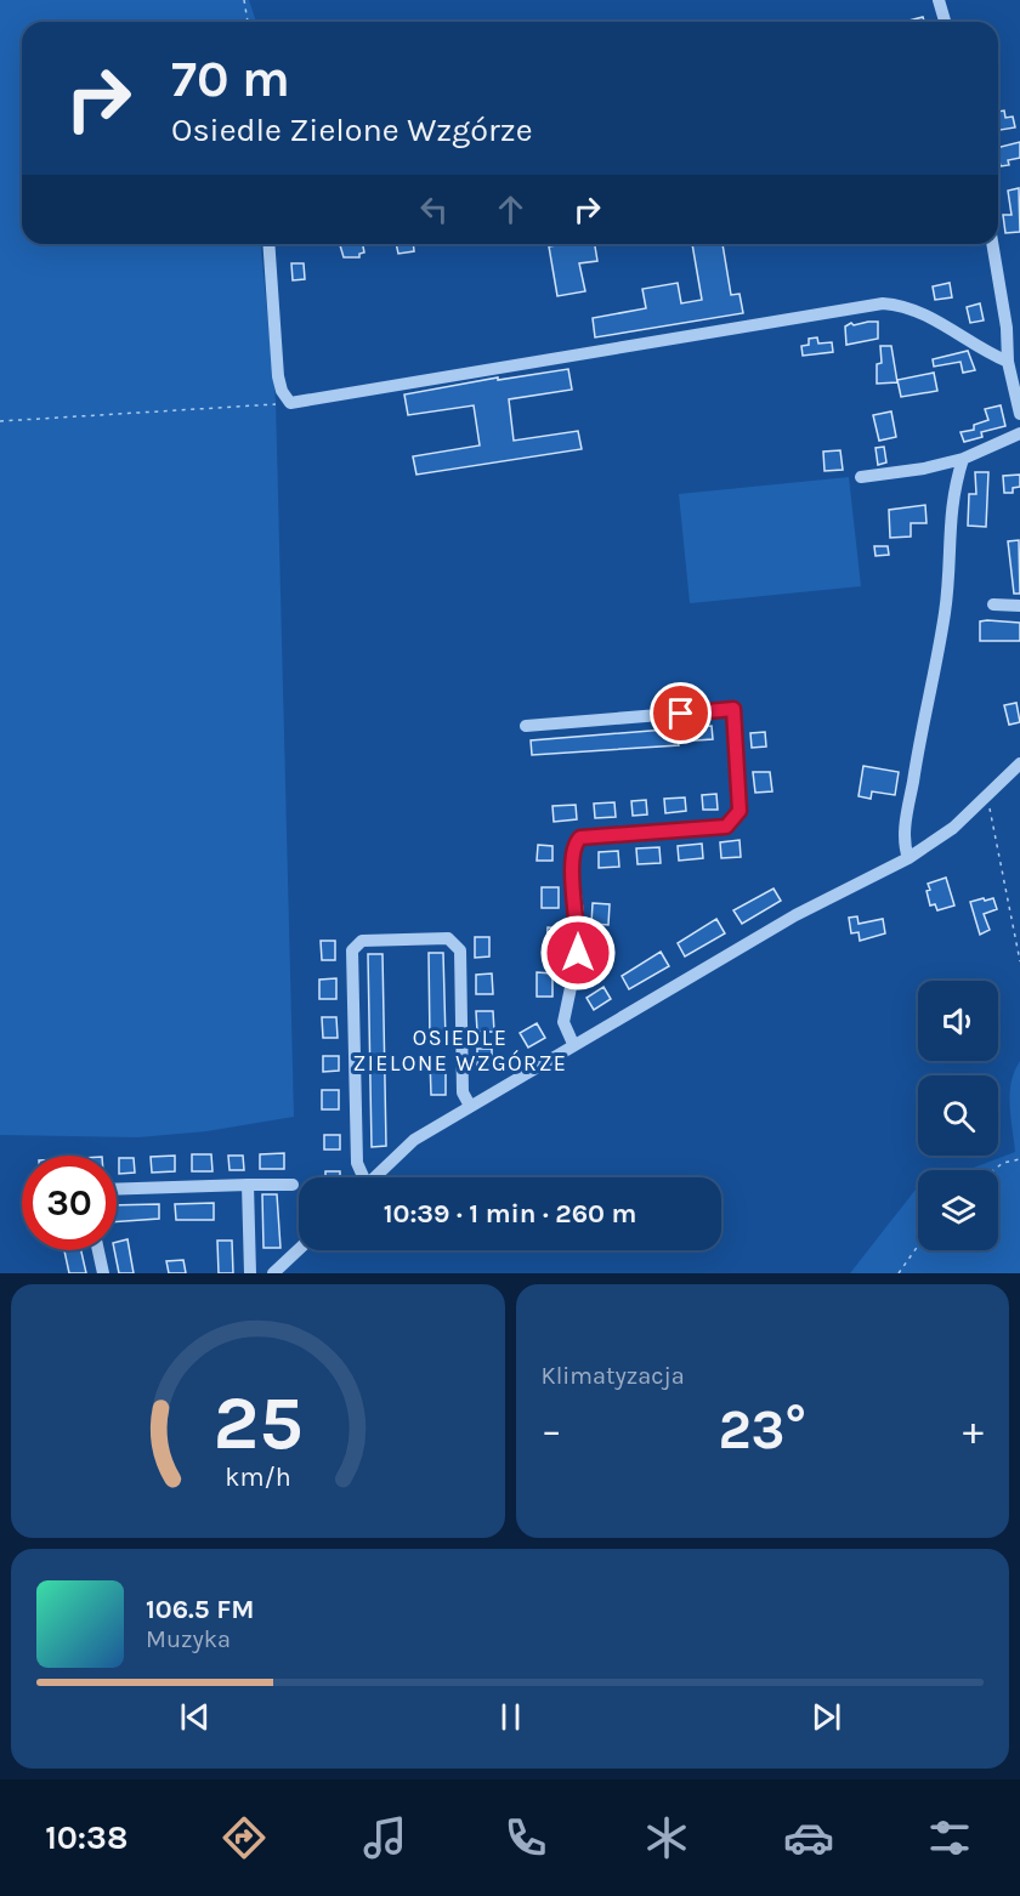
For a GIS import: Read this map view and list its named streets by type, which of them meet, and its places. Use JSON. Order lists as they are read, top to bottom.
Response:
{
  "districts": ["OSIEDLE ZIELONE WZGÓRZE"],
  "page": {
    "turn": ["70 m", "Osiedle Zielone Wzgórze"],
    "limit": "30",
    "trip": "10:39 · 1 min · 260 m",
    "tile": "Klimatyzacja",
    "heat": ["−", "23°", "+"],
    "song": ["106.5 FM", "Muzyka"],
    "tabs": "10:38",
    "gauge": ["25", "km/h"]
  }
}
